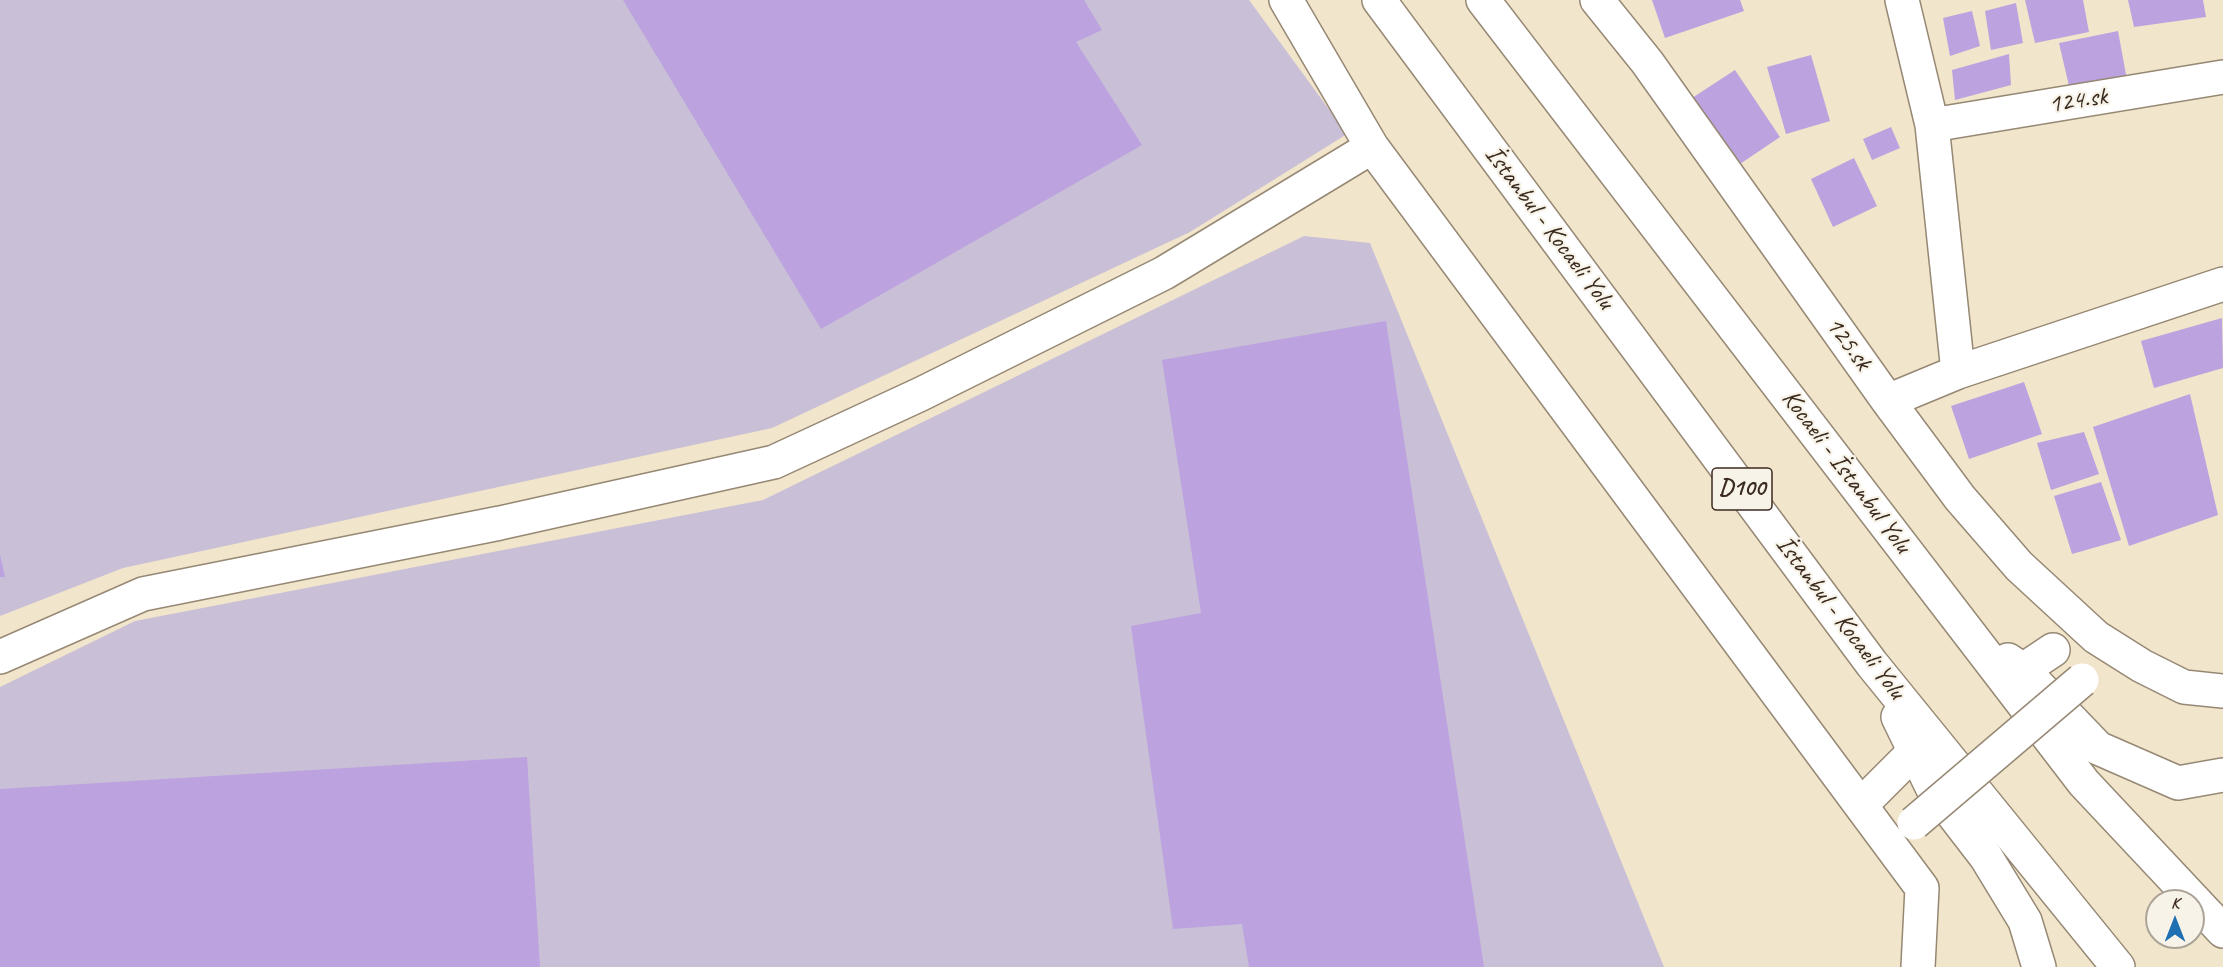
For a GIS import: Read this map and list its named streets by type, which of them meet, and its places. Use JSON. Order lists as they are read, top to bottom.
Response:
{
  "streets": {
    "main road": [
      "124.sk",
      "İstanbul - Kocaeli Yolu",
      "125.sk",
      "Kocaeli - İstanbul Yolu",
      "D100"
    ]
  },
  "north": "top"
}
